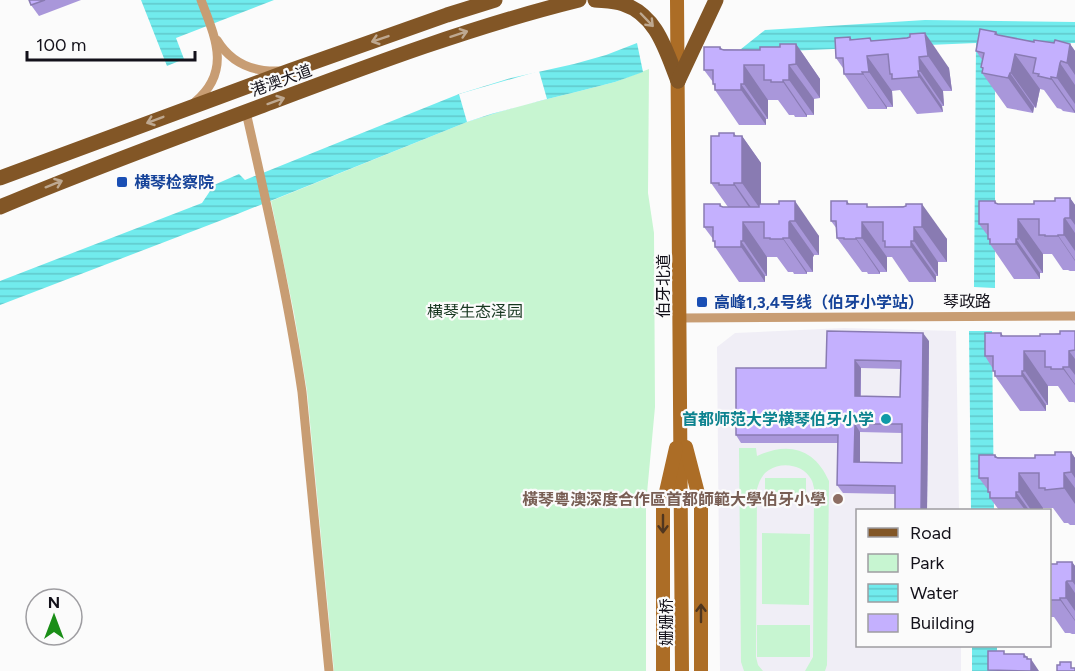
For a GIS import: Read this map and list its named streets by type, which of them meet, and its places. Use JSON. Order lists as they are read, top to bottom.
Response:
{
  "streets": {
    "main road": ["港澳大道", "伯牙北道", "姗姗桥"],
    "street": ["琴政路"]
  },
  "crossings": [
    ["伯牙北道", "琴政路"],
    ["伯牙北道", "姗姗桥"]
  ],
  "parks": ["横琴生态泽园"],
  "places": {
    "transit": ["横琴检察院", "高峰1,3,4号线（伯牙小学站）"],
    "other": ["首都师范大学横琴伯牙小学", "橫琴粵澳深度合作區首都師範大學伯牙小學"]
  },
  "legend": [
    "Road",
    "Park",
    "Water",
    "Building"
  ],
  "scale_bar": "100 m",
  "north": "top"
}
